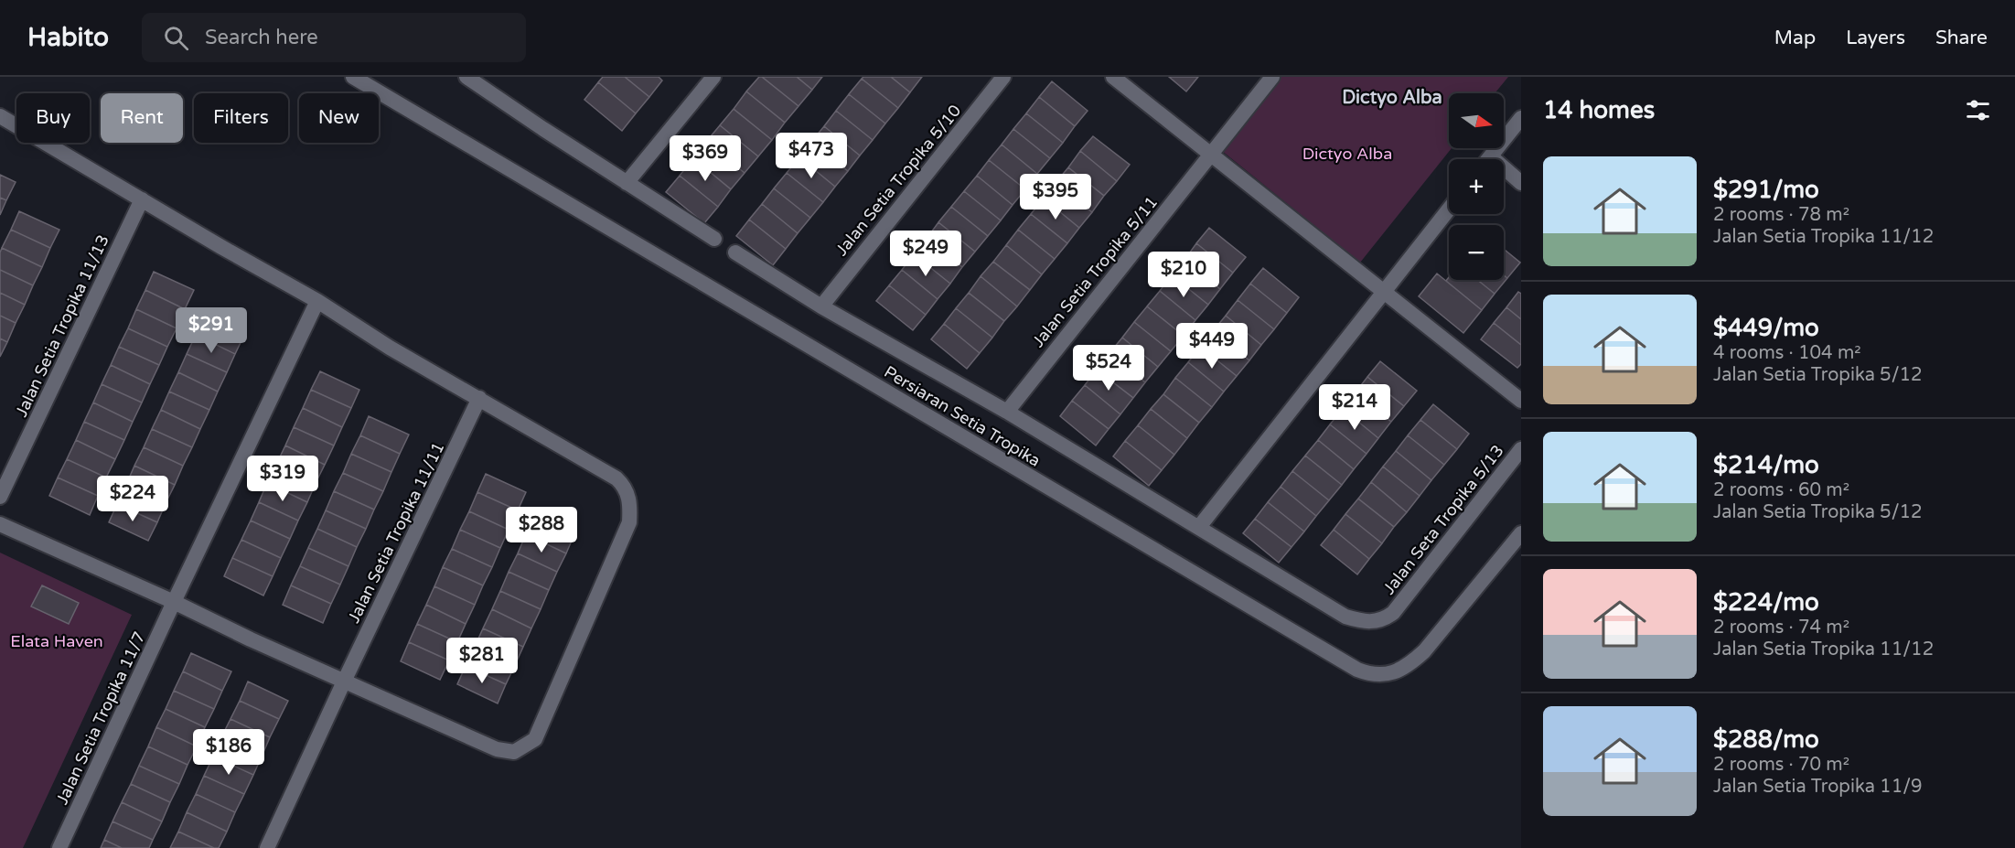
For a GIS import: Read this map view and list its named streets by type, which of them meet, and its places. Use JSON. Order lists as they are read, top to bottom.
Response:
{
  "streets": {
    "street": [
      "Jalan Setia Tropika 5/10",
      "Jalan Setia Tropika 5/11",
      "Jalan Setia Tropika 11/13",
      "Persiaran Setia Tropika",
      "Jalan Seta Tropika 5/13",
      "Jalan Setia Tropika 11/11",
      "Jalan Setia Tropika 11/7"
    ]
  },
  "districts": ["Dictyo Alba"],
  "parks": ["Dictyo Alba", "Elata Haven"],
  "north": "right",
  "page": {
    "header": "Habito",
    "search": "Search here",
    "nav": ["Map", "Layers", "Share"],
    "heading": "14 homes",
    "map_buttons": ["+", "−"],
    "chip": [
      "Buy",
      "Rent",
      "Filters",
      "New"
    ],
    "price": [
      "$473",
      "$369",
      "$395",
      "$249",
      "$210",
      "$291",
      "$449",
      "$524",
      "$214",
      "$319",
      "$224",
      "$288",
      "$281",
      "$186"
    ],
    "list": [
      {
        "name": "$291/mo",
        "note": "2 rooms · 78 m² · Jalan Setia Tropika 11/12"
      },
      {
        "name": "$449/mo",
        "note": "4 rooms · 104 m² · Jalan Setia Tropika 5/12"
      },
      {
        "name": "$214/mo",
        "note": "2 rooms · 60 m² · Jalan Setia Tropika 5/12"
      },
      {
        "name": "$224/mo",
        "note": "2 rooms · 74 m² · Jalan Setia Tropika 11/12"
      },
      {
        "name": "$288/mo",
        "note": "2 rooms · 70 m² · Jalan Setia Tropika 11/9"
      }
    ]
  }
}
